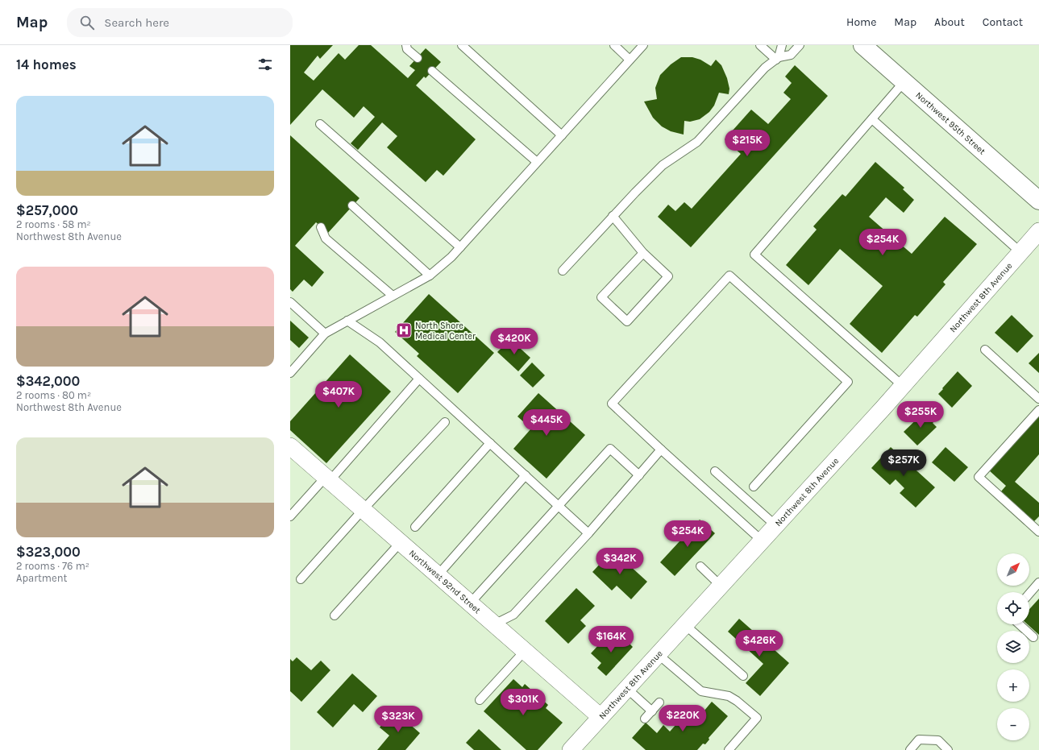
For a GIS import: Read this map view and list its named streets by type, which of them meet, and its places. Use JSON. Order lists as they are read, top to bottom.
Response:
{
  "streets": {
    "main road": ["Northwest 95th Street"],
    "street": ["Northwest 8th Avenue", "Northwest 92nd Street"]
  },
  "crossings": [
    ["Northwest 8th Avenue", "Northwest 92nd Street"]
  ],
  "places": {
    "hospital": ["North Shore Medical Center"]
  },
  "north": "top right",
  "page": {
    "header": "Map",
    "search": "Search here",
    "nav": [
      "Home",
      "Map",
      "About",
      "Contact"
    ],
    "heading": "14 homes",
    "list": [
      {
        "name": "$257,000",
        "note": "2 rooms · 58 m² · Northwest 8th Avenue"
      },
      {
        "name": "$342,000",
        "note": "2 rooms · 80 m² · Northwest 8th Avenue"
      },
      {
        "name": "$323,000",
        "note": "2 rooms · 76 m² · Apartment"
      }
    ],
    "price": [
      "$215K",
      "$254K",
      "$420K",
      "$407K",
      "$255K",
      "$445K",
      "$257K",
      "$254K",
      "$342K",
      "$164K",
      "$426K",
      "$301K",
      "$220K",
      "$323K"
    ],
    "map_buttons": ["+", "−"]
  }
}
